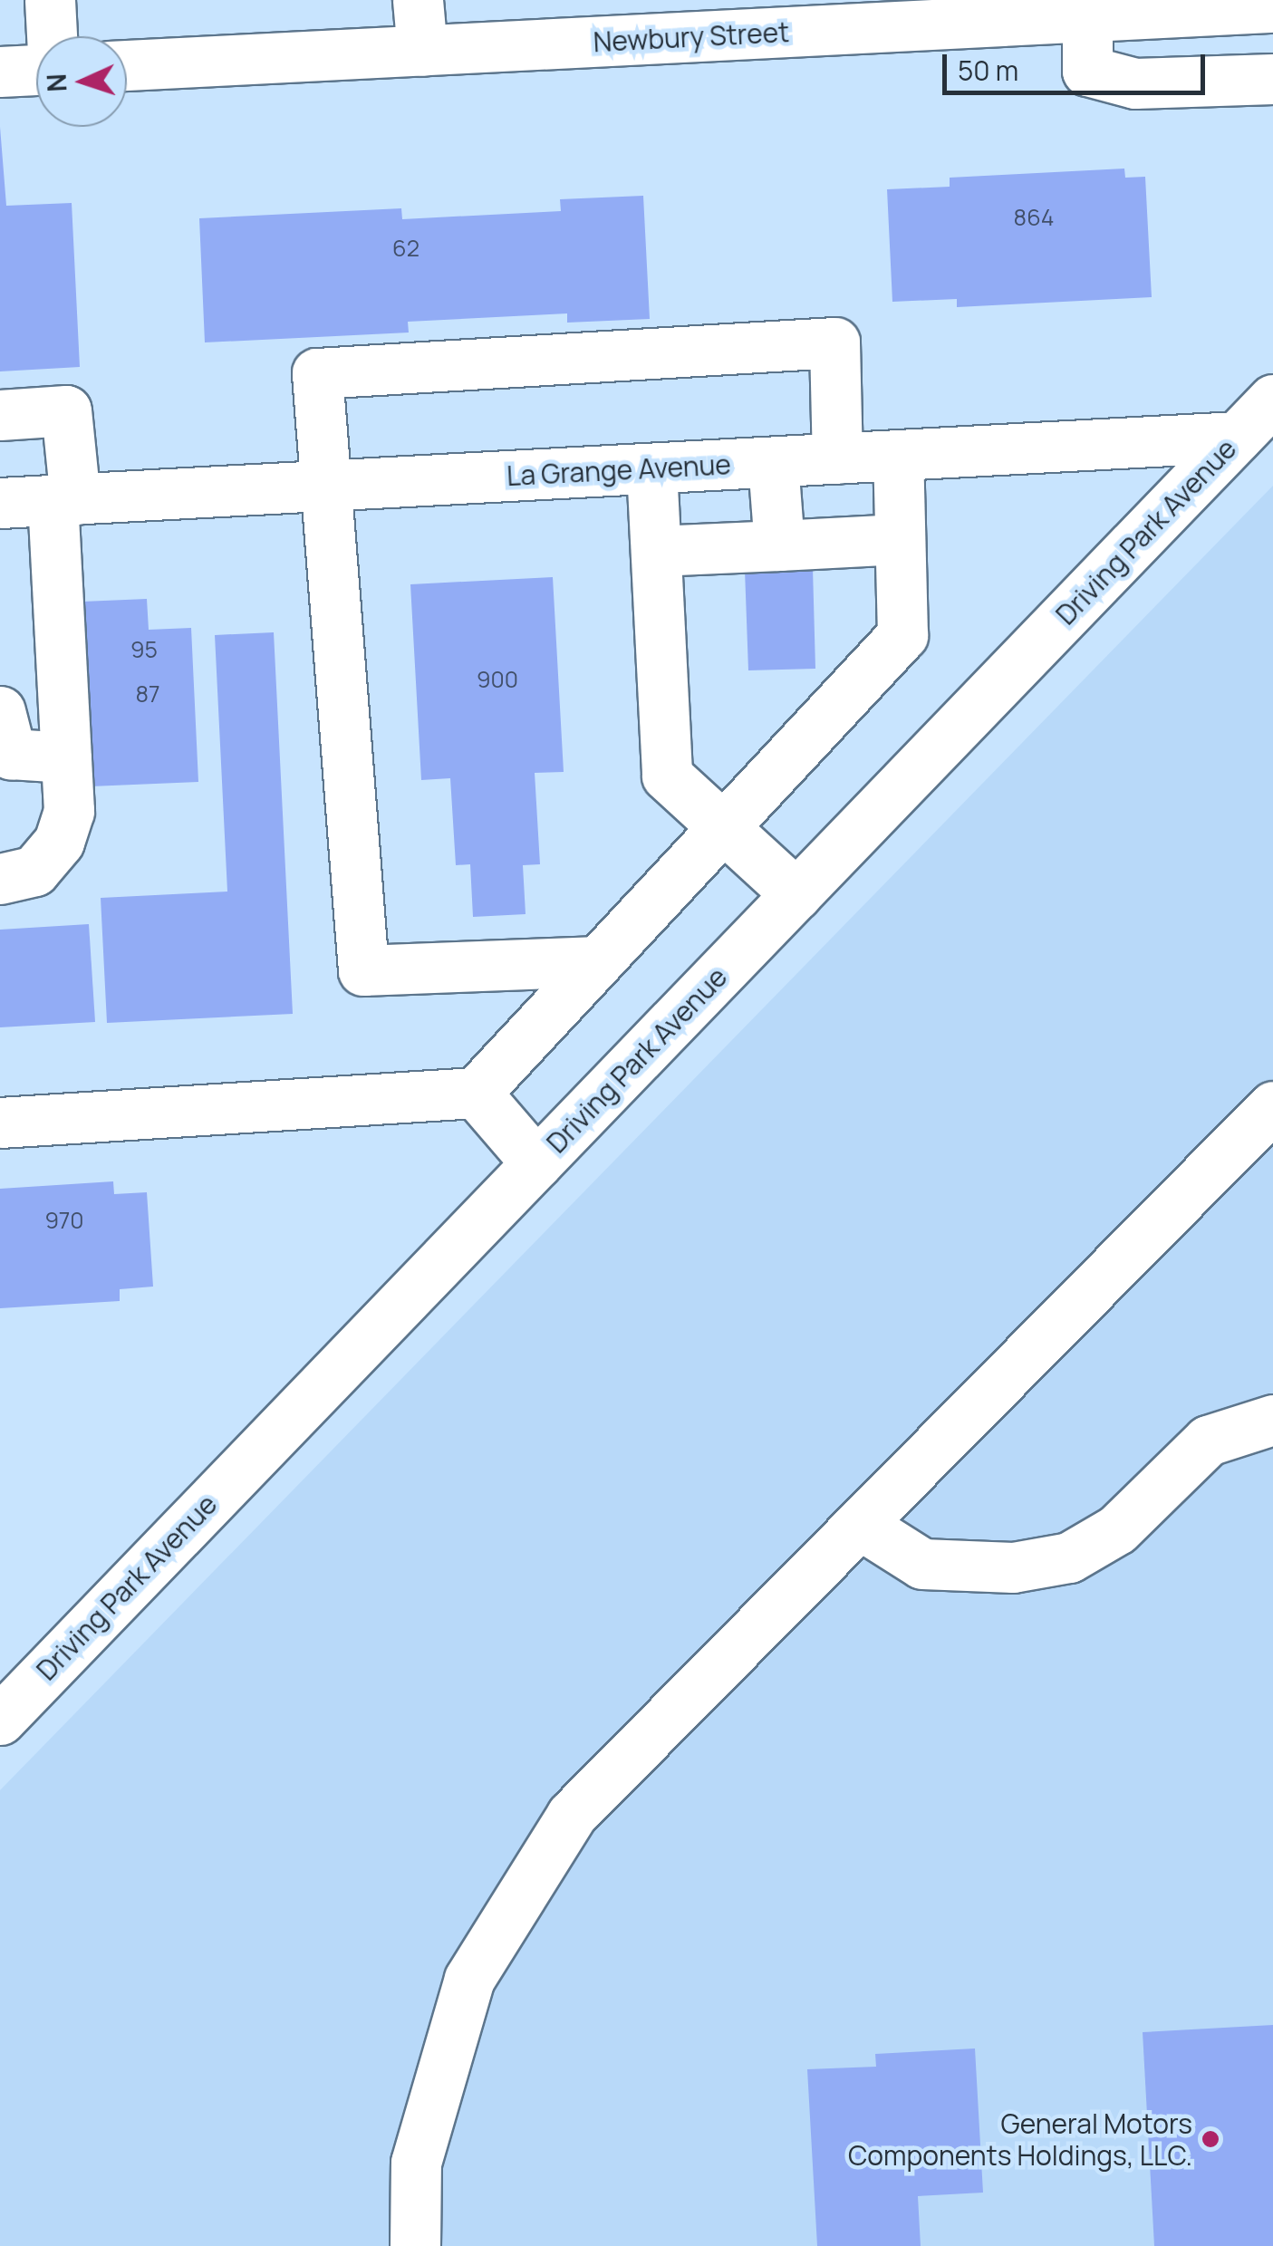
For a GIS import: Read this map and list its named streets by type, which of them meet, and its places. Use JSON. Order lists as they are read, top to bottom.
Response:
{
  "streets": {
    "street": ["Newbury Street", "La Grange Avenue", "Driving Park Avenue"]
  },
  "crossings": [
    ["La Grange Avenue", "Driving Park Avenue"]
  ],
  "places": ["General Motors Components Holdings, LLC."],
  "house_numbers": [
    "864",
    "62",
    "95",
    "900",
    "87",
    "970"
  ],
  "scale_bar": "50 m",
  "north": "left"
}
